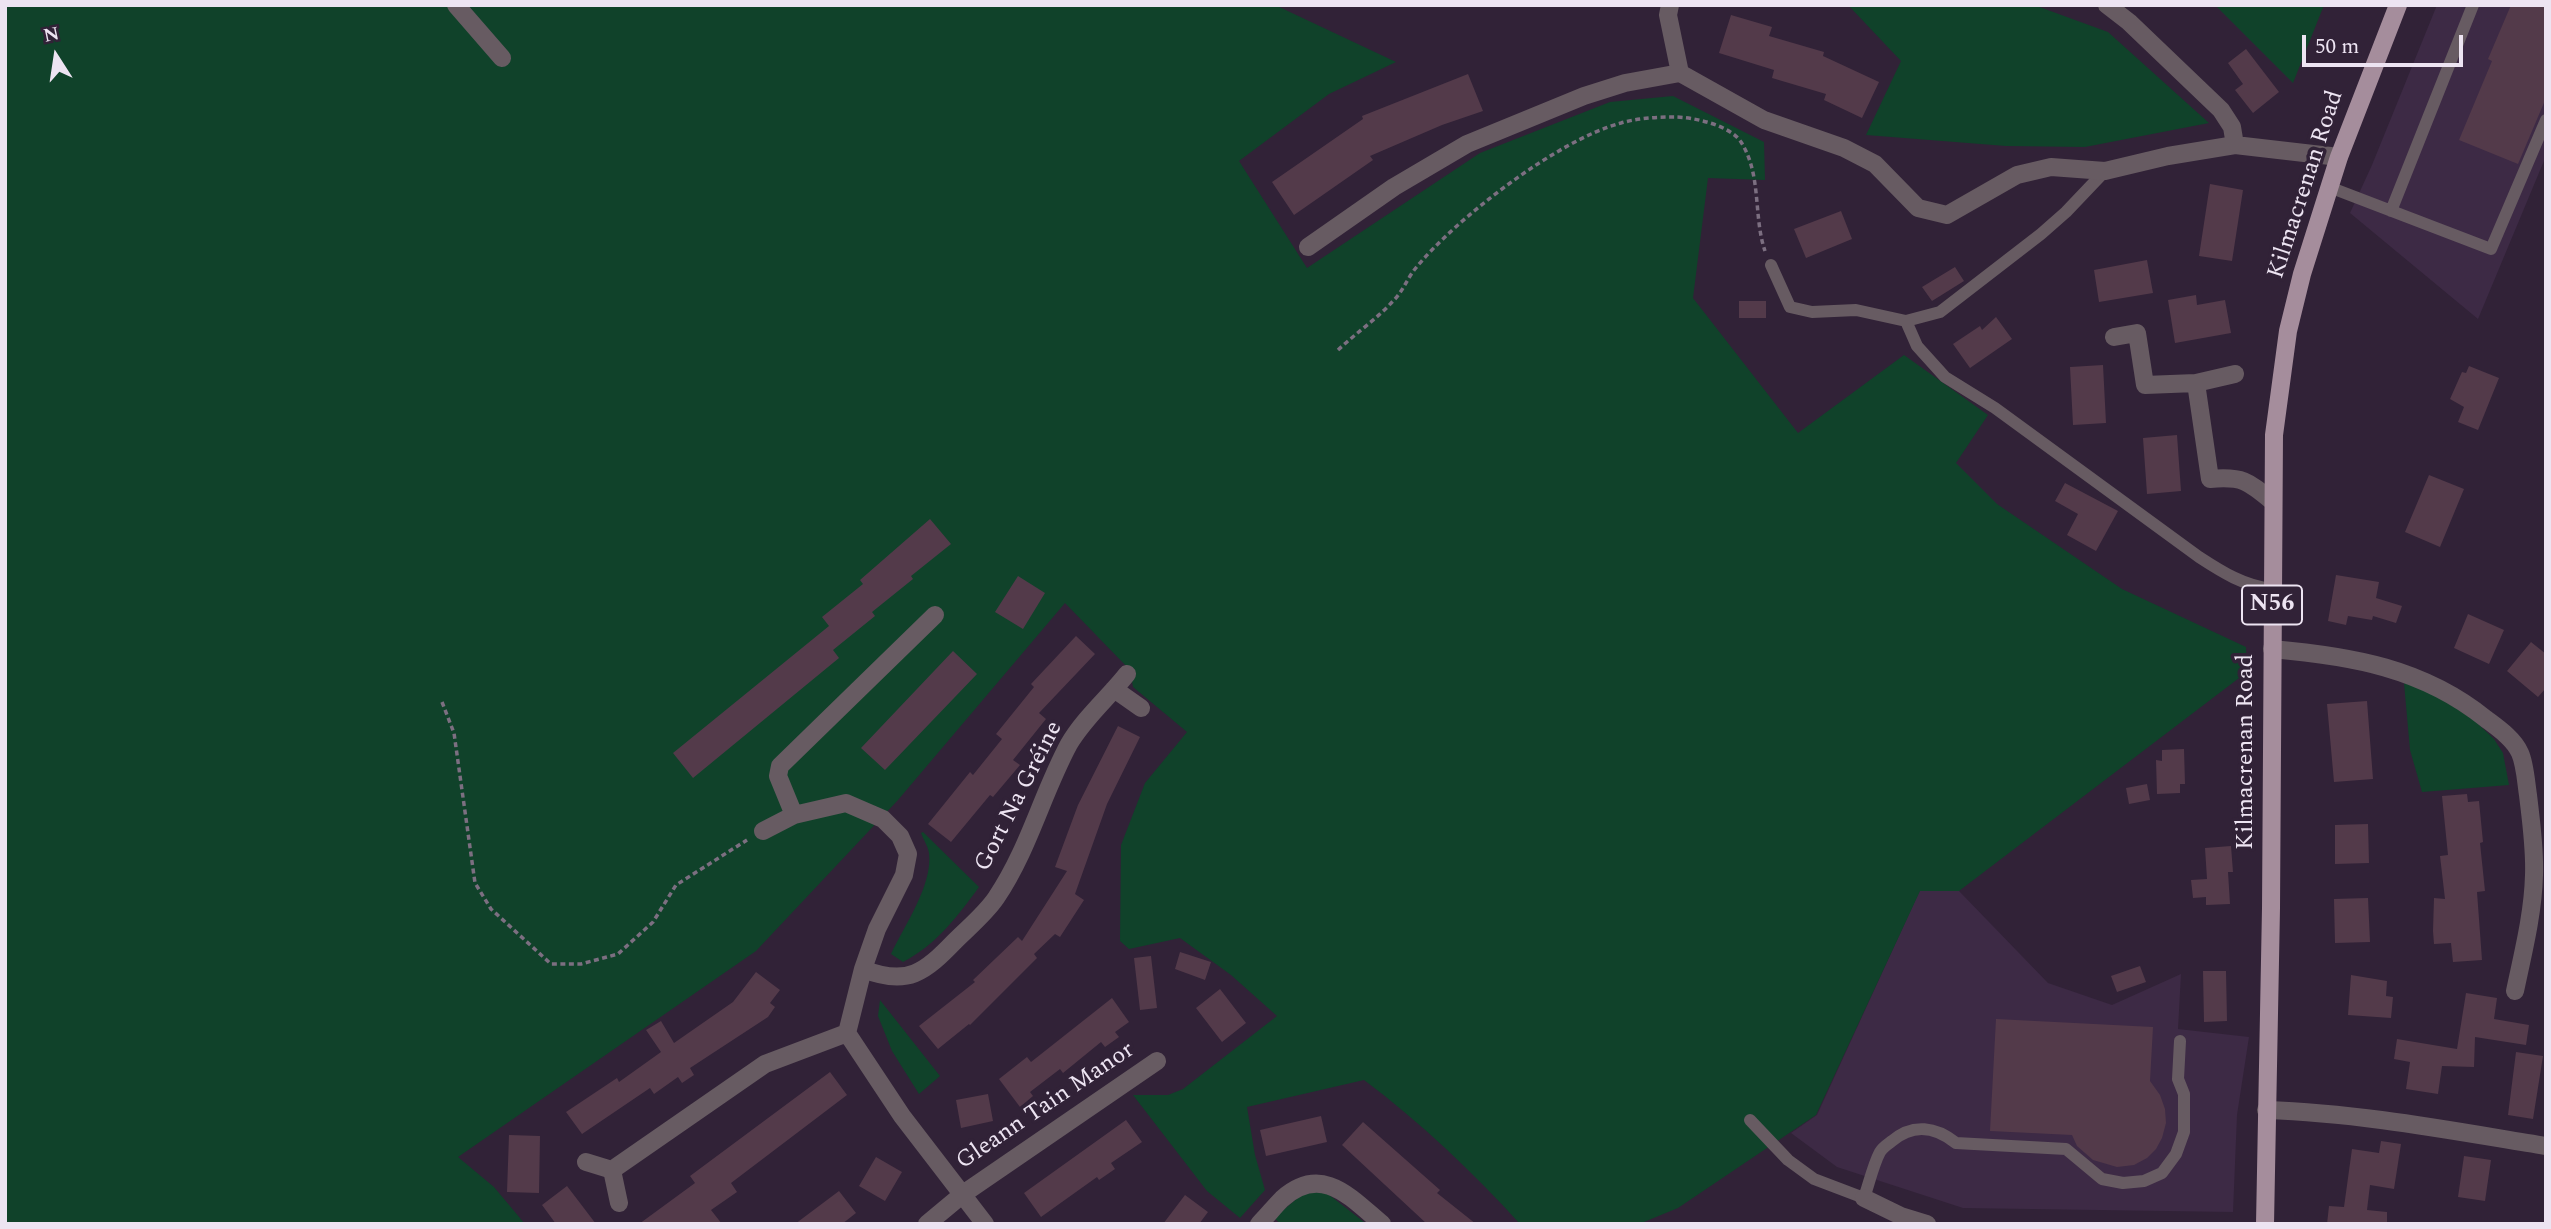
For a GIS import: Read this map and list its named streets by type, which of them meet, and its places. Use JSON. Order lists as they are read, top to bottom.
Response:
{
  "streets": {
    "main road": ["Kilmacrenan Road", "N56"],
    "street": ["Gort Na Gréine", "Gleann Tain Manor"]
  },
  "scale_bar": "50 m",
  "north": "top"
}
